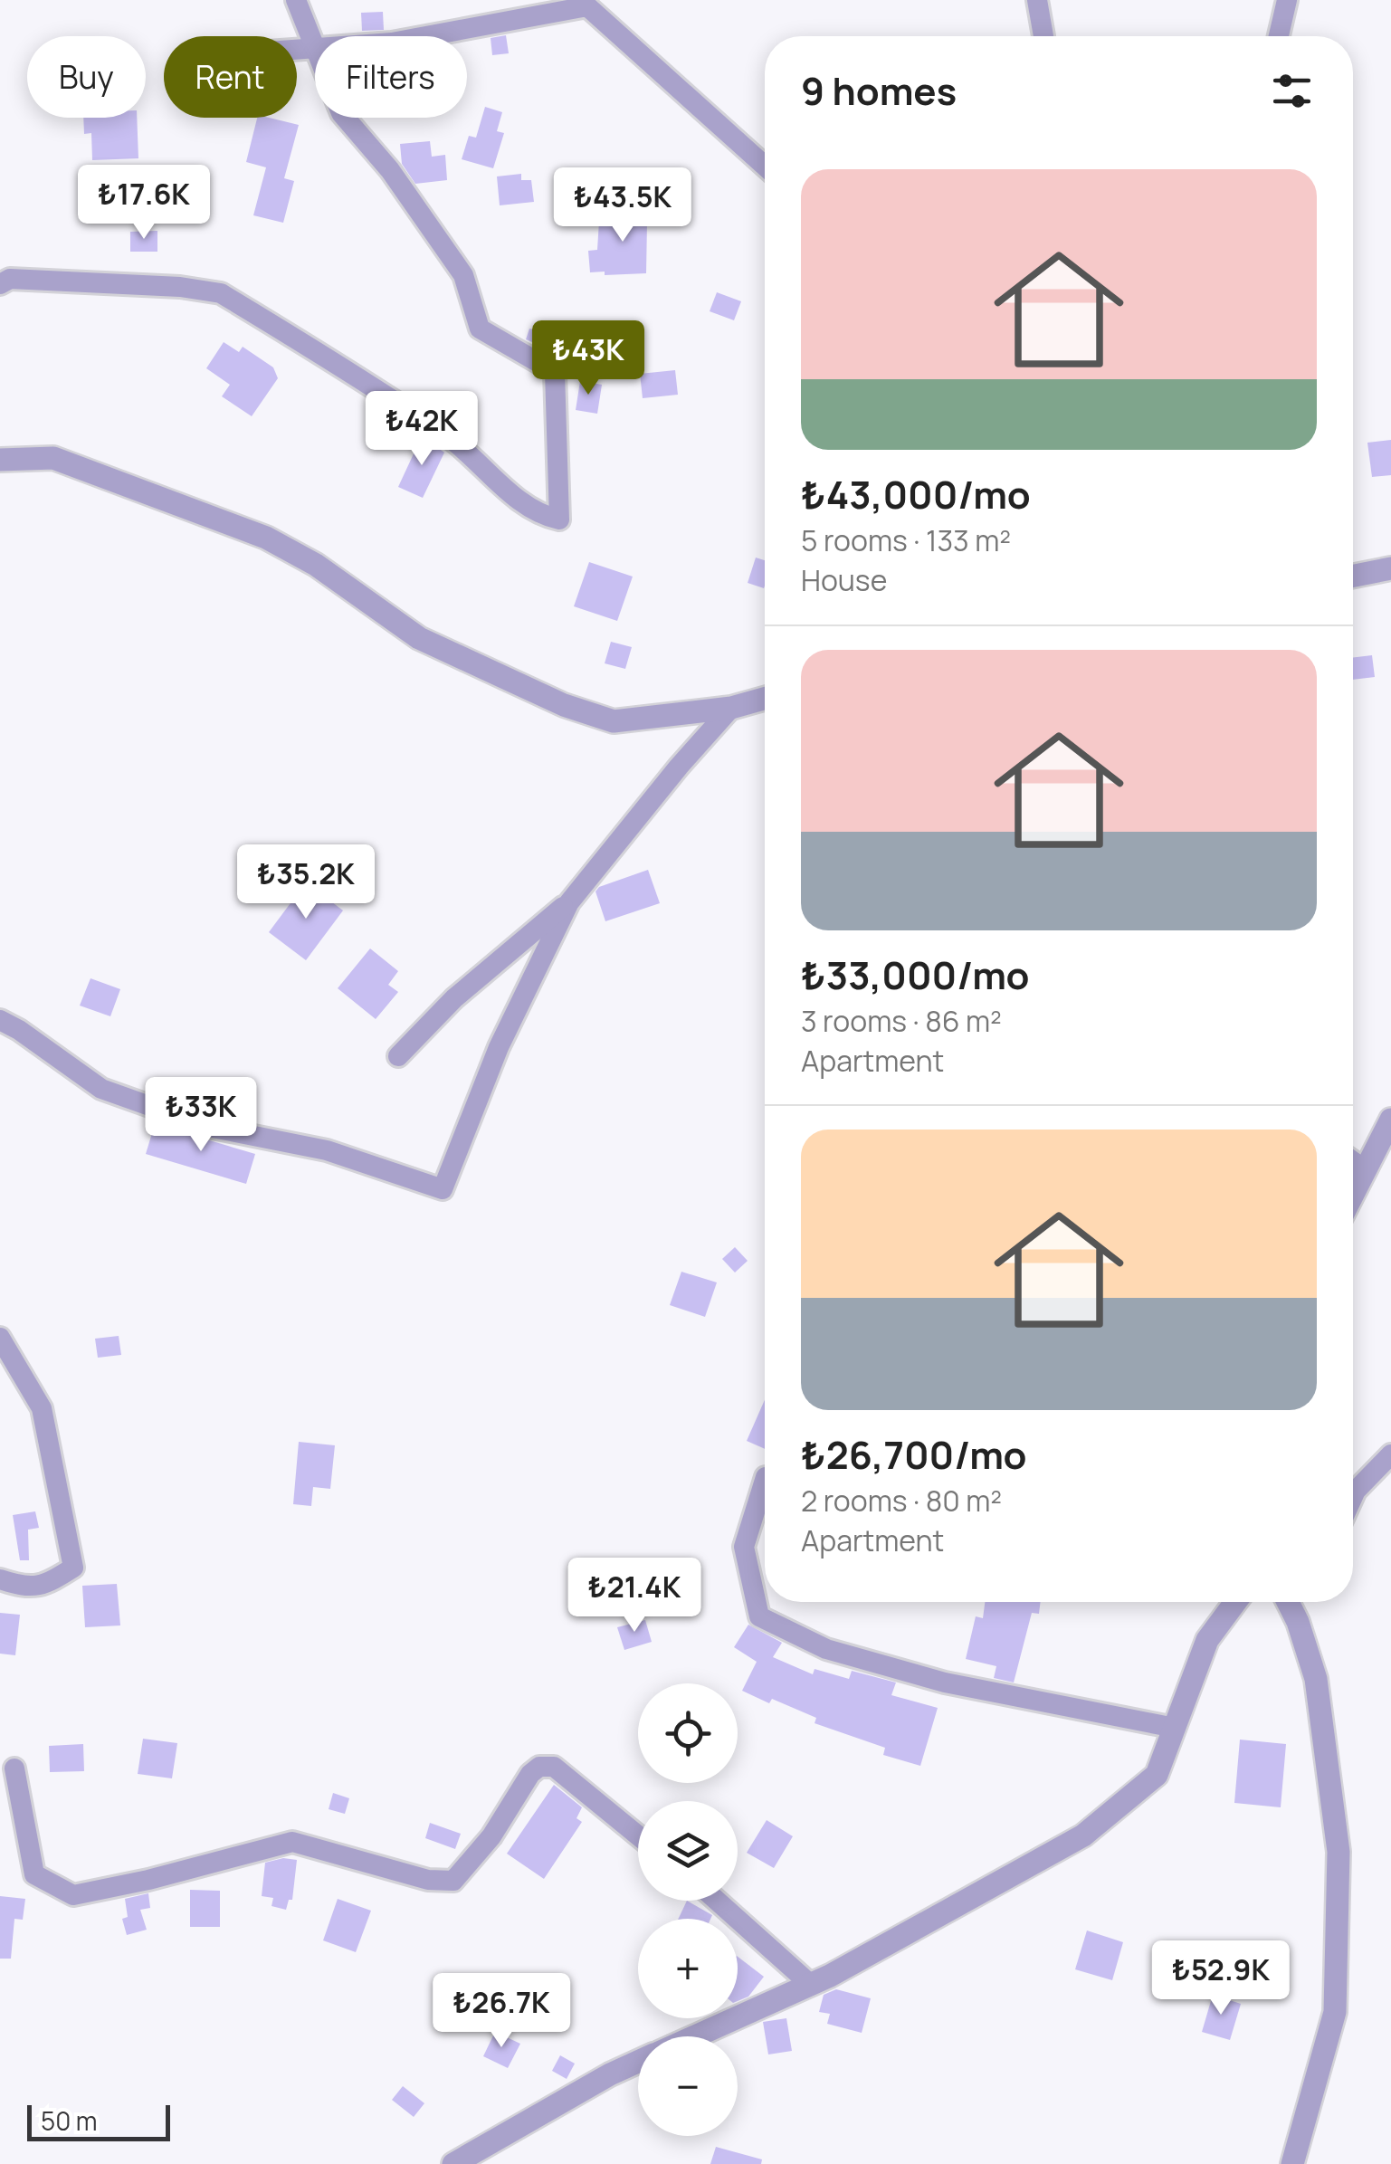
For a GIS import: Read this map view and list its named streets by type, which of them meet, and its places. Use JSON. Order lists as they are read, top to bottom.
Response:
{
  "scale_bar": "50 m",
  "page": {
    "chip": ["Buy", "Rent", "Filters"],
    "heading": "9 homes",
    "list": [
      {
        "name": "₺43,000/mo",
        "note": "5 rooms · 133 m² · House"
      },
      {
        "name": "₺33,000/mo",
        "note": "3 rooms · 86 m² · Apartment"
      },
      {
        "name": "₺26,700/mo",
        "note": "2 rooms · 80 m² · Apartment"
      }
    ],
    "price": [
      "₺17.6K",
      "₺43.5K",
      "₺43K",
      "₺42K",
      "₺35.2K",
      "₺33K",
      "₺21.4K",
      "₺52.9K",
      "₺26.7K"
    ],
    "map_buttons": ["+", "−"],
    "scale": "50 m"
  }
}
